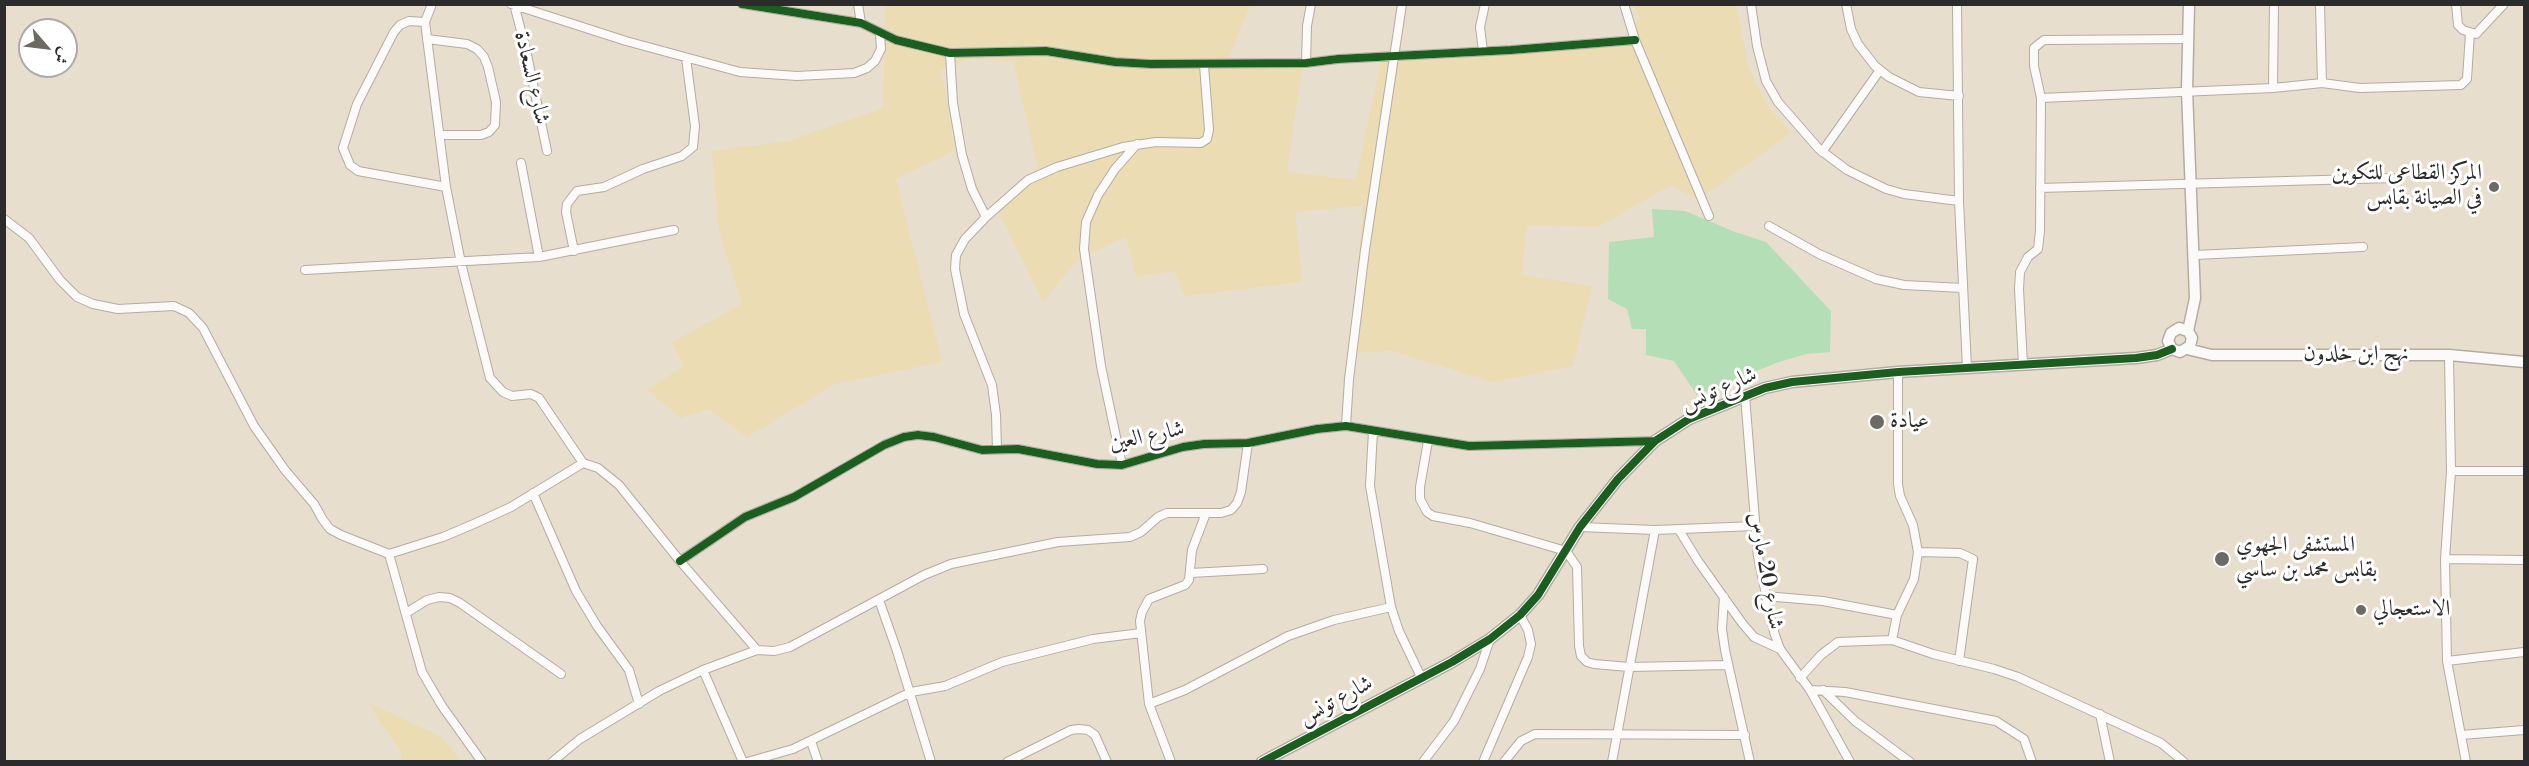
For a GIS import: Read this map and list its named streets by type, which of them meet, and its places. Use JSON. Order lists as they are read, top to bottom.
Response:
{
  "streets": {
    "street": [
      "شارع السعادة",
      "نهج ابن خلدون",
      "شارع تونس",
      "شارع العين",
      "شارع 20 مارس"
    ]
  },
  "crossings": [
    ["نهج ابن خلدون", "شارع تونس"],
    ["شارع تونس", "شارع العين"],
    ["شارع تونس", "شارع 20 مارس"]
  ],
  "places": [
    "المركز القطاعى للتكوين في الصيانة بقابس",
    "عيادة",
    "المستشفى الجهوي بقابس محمد بن ساسي",
    "الاستعجالي"
  ],
  "north": "bottom right"
}
